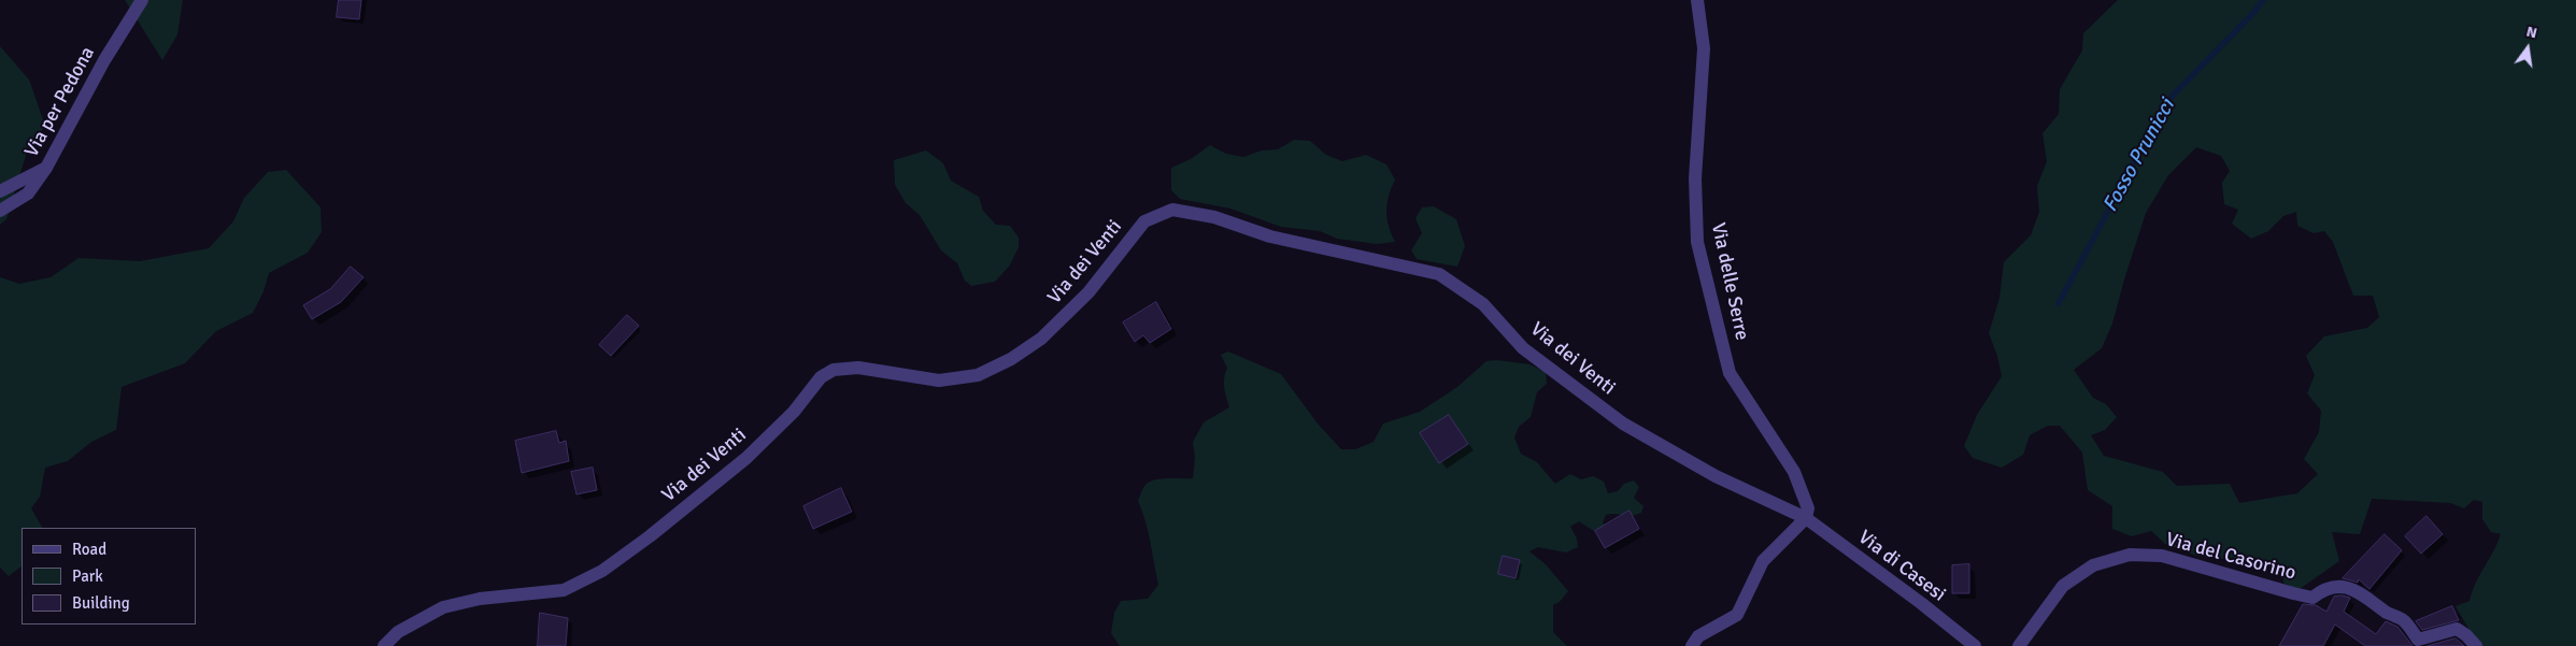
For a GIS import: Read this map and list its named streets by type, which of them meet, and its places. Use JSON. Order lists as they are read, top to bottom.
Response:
{
  "streets": {
    "street": [
      "Via per Pedona",
      "Via dei Venti",
      "Via delle Serre",
      "Via del Casorino",
      "Via di Casesi"
    ]
  },
  "crossings": [
    ["Via dei Venti", "Via delle Serre"],
    ["Via dei Venti", "Via di Casesi"],
    ["Via delle Serre", "Via di Casesi"]
  ],
  "water": ["Fosso Prunicci"],
  "legend": ["Road", "Park", "Building"],
  "north": "top"
}
